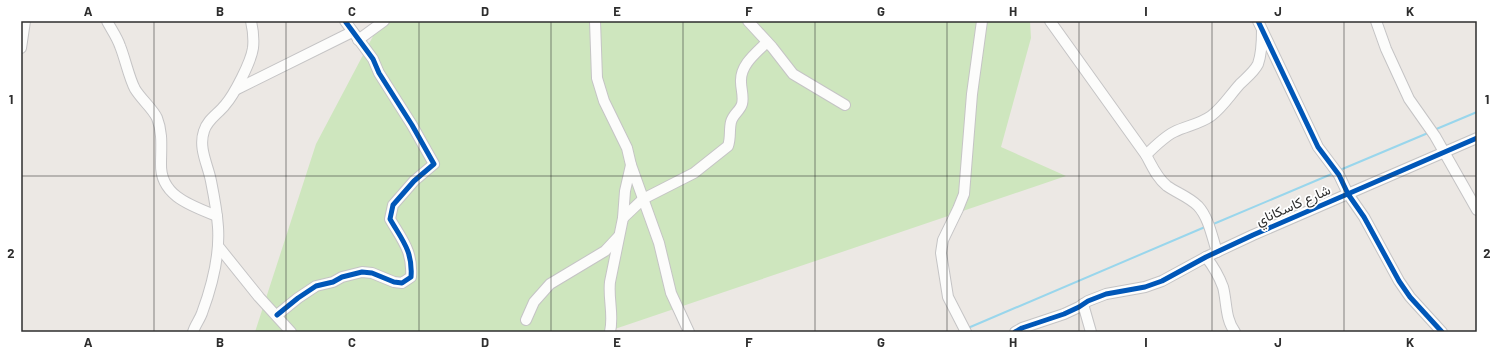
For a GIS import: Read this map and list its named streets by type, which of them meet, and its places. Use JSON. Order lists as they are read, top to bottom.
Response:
{
  "streets": {
    "street": ["شارع كاسكاناي"]
  },
  "grid": {
    "columns": [
      "A",
      "B",
      "C",
      "D",
      "E",
      "F",
      "G",
      "H",
      "I",
      "J",
      "K"
    ],
    "rows": ["1", "2"]
  }
}
